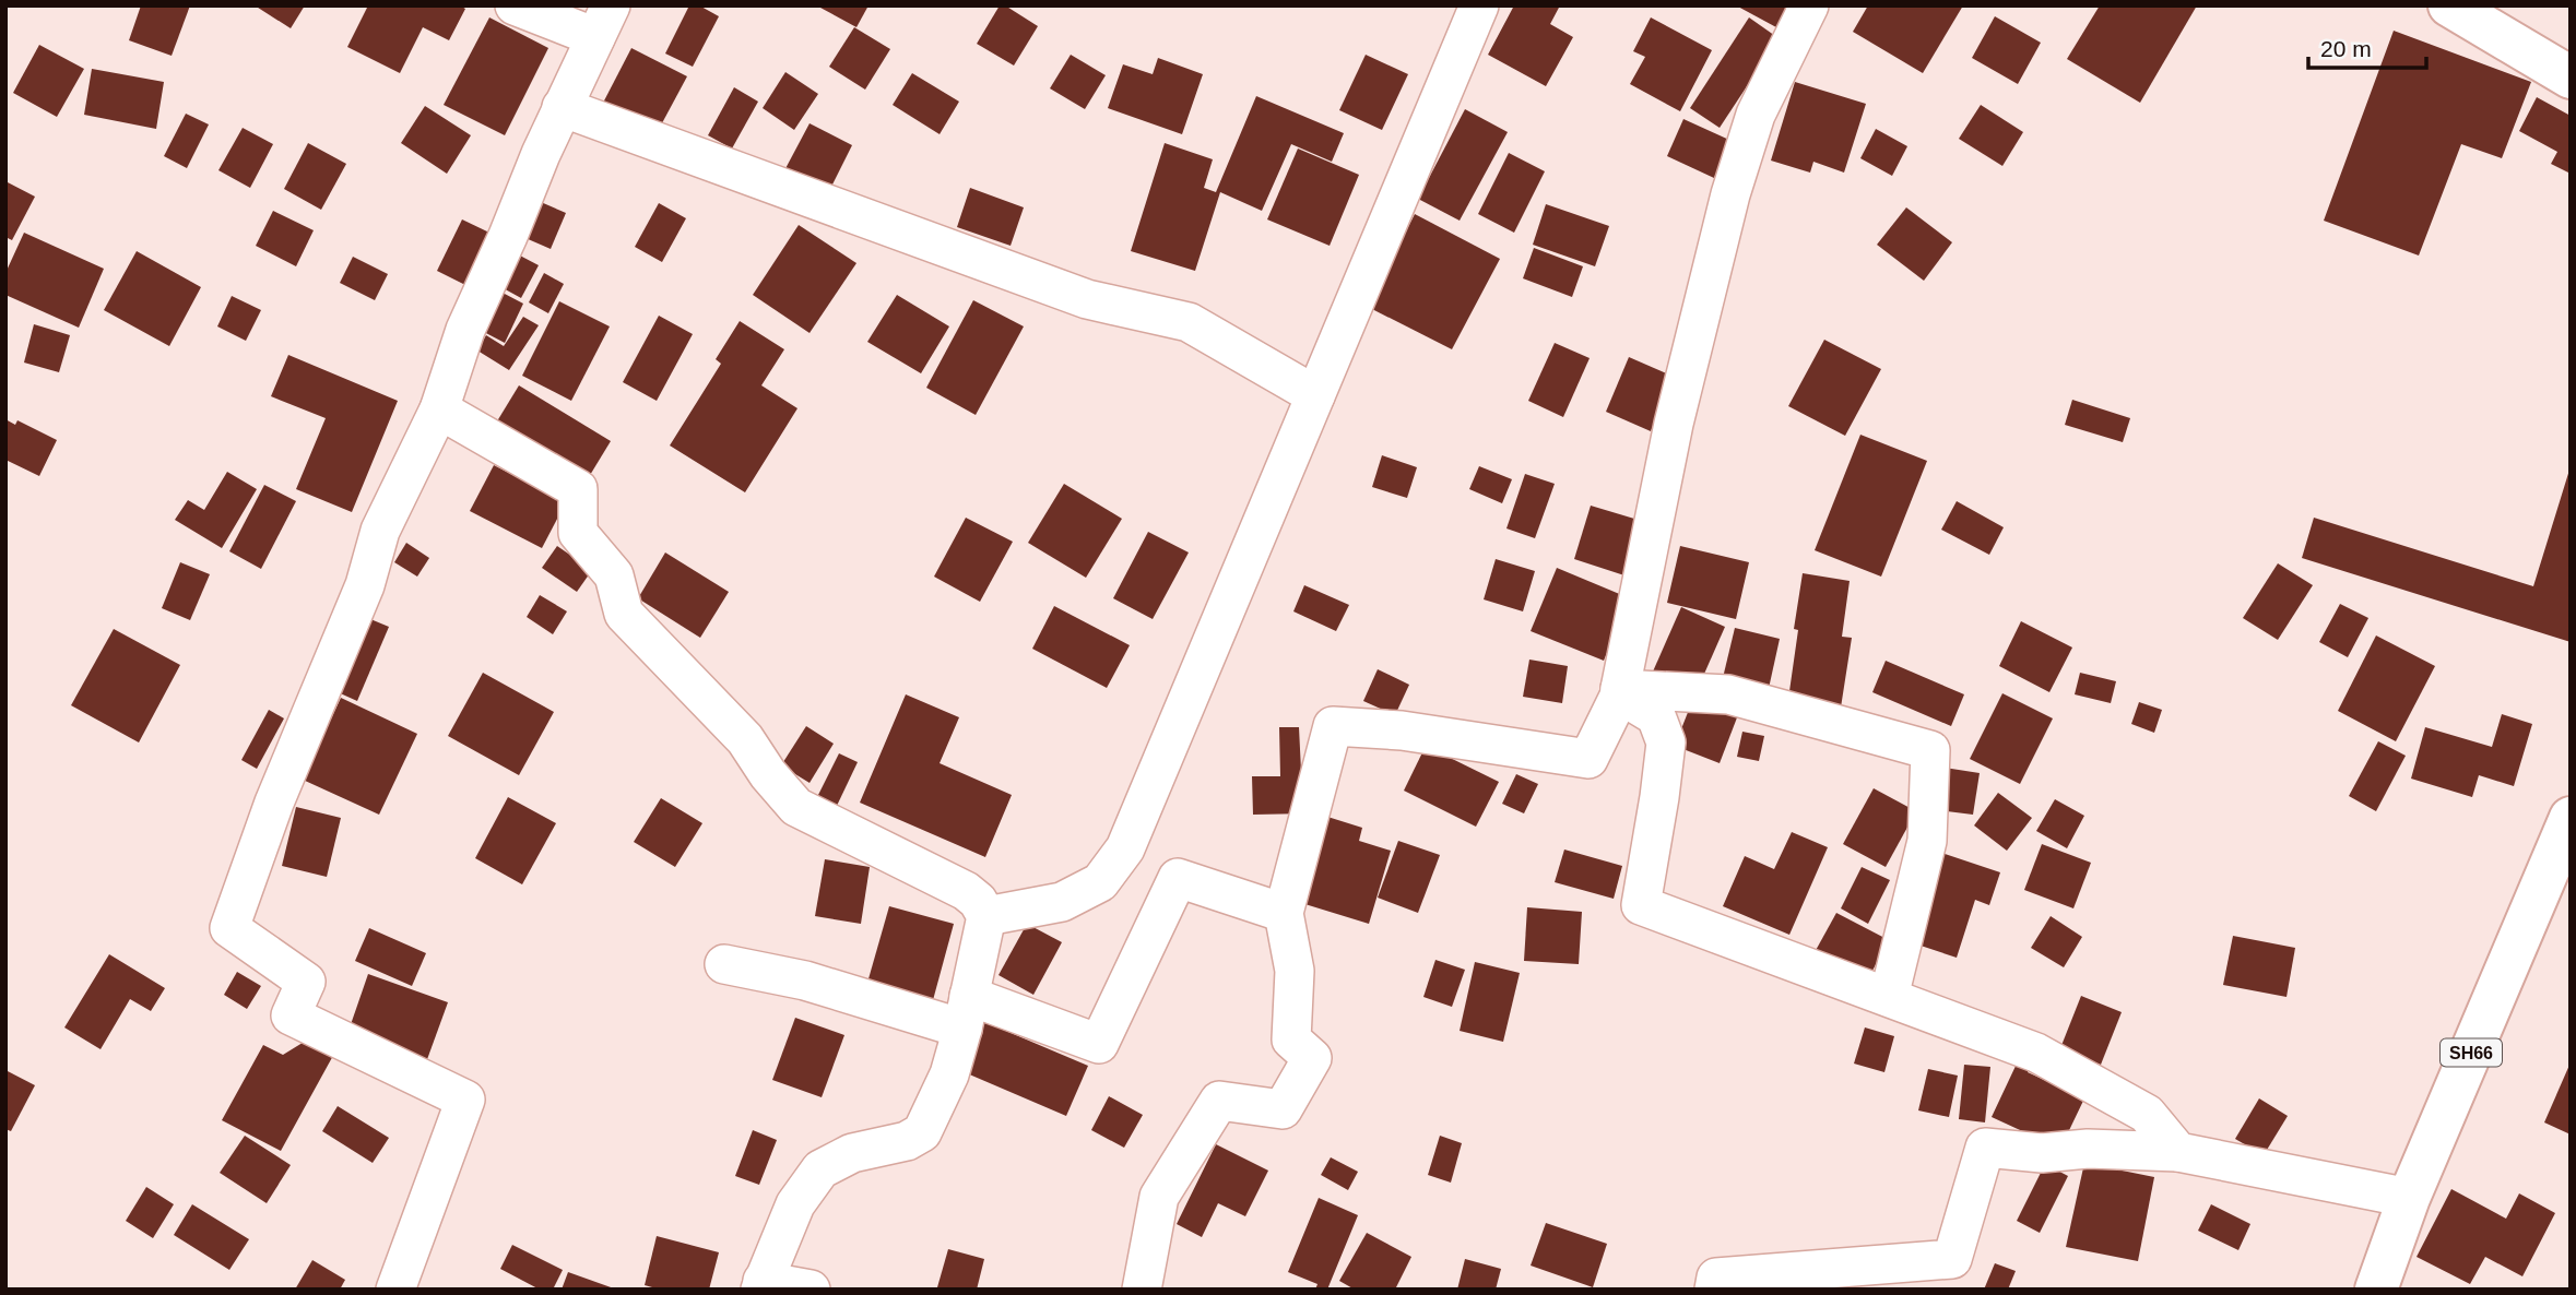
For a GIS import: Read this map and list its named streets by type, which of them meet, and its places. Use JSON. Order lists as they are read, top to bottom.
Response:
{
  "streets": {
    "main road": ["SH66"]
  },
  "scale_bar": "20 m"
}
